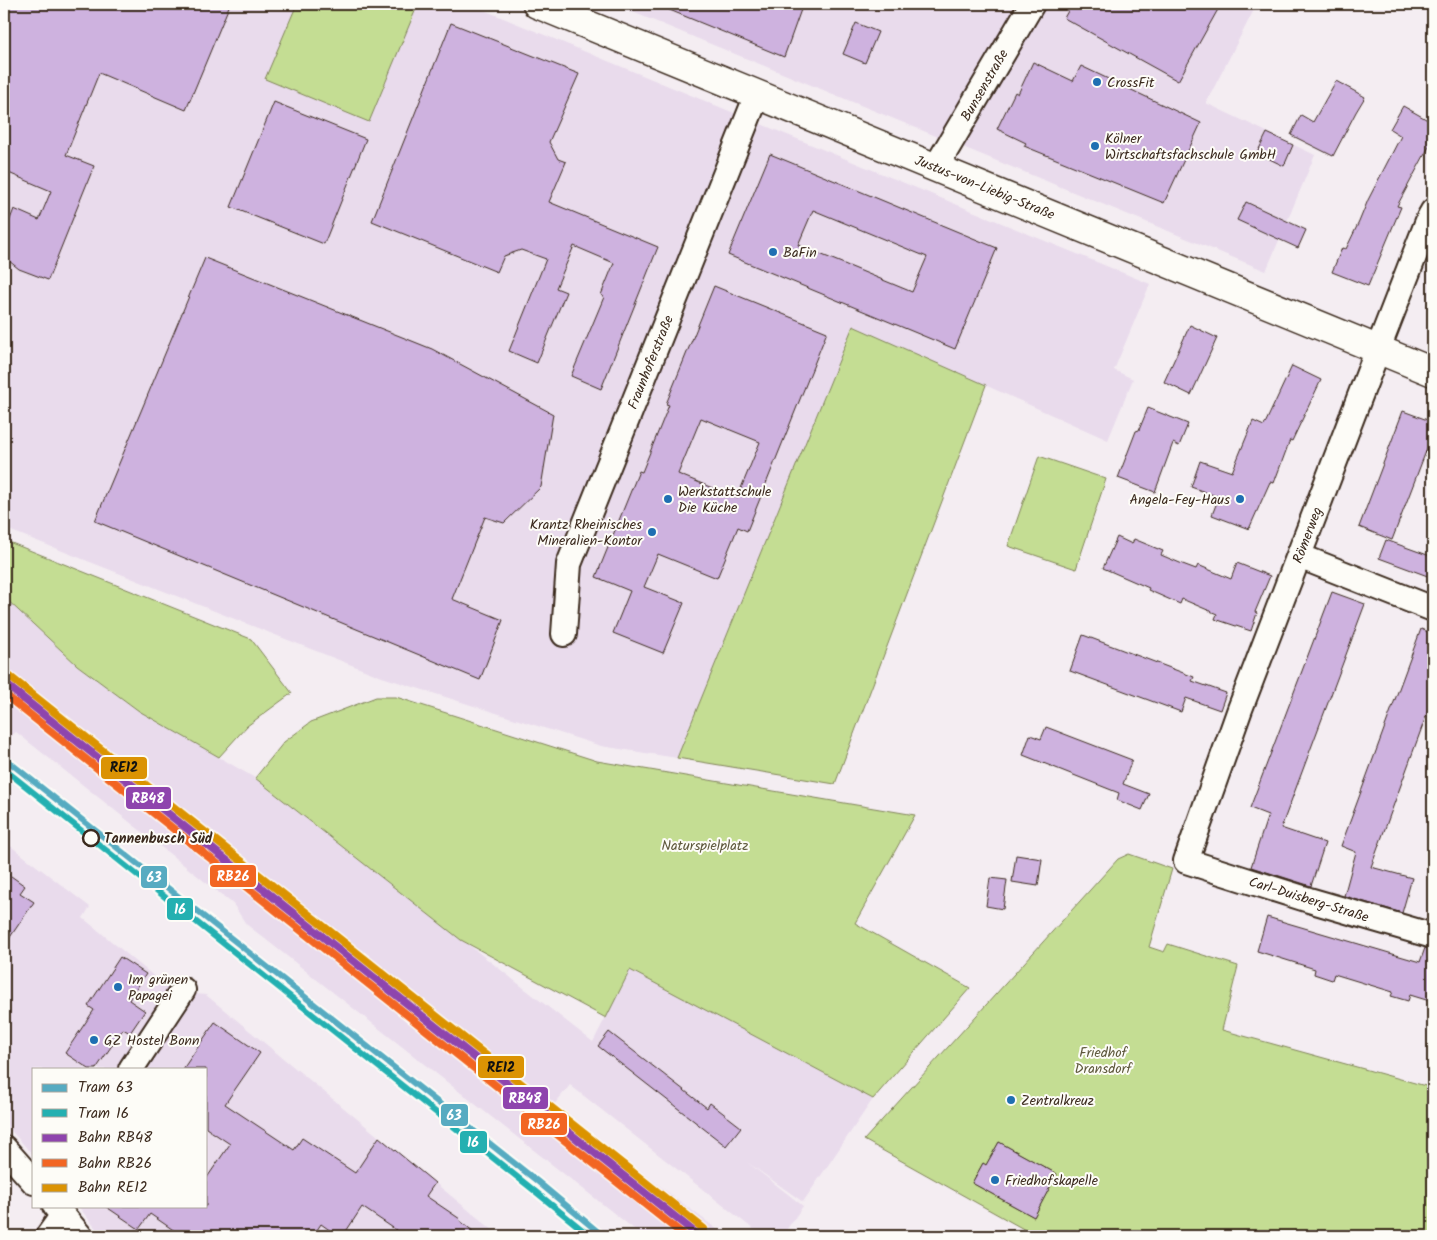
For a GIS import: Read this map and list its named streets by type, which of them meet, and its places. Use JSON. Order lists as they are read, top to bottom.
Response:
{
  "streets": {
    "main road": ["Justus-von-Liebig-Straße"],
    "street": [
      "Bunsenstraße",
      "Fraunhoferstraße",
      "Römerweg",
      "Carl-Duisberg-Straße"
    ]
  },
  "crossings": [
    ["Bunsenstraße", "Justus-von-Liebig-Straße"],
    ["Justus-von-Liebig-Straße", "Fraunhoferstraße"],
    ["Justus-von-Liebig-Straße", "Römerweg"],
    ["Römerweg", "Carl-Duisberg-Straße"]
  ],
  "parks": ["Naturspielplatz", "Friedhof Dransdorf"],
  "places": [
    "CrossFit",
    "Kölner Wirtschaftsfachschule GmbH",
    "BaFin",
    "Werkstattschule Die Küche",
    "Angela-Fey-Haus",
    "Krantz Rheinisches Mineralien-Kontor",
    "Tannenbusch Süd",
    "Im grünen Papagei",
    "GZ Hostel Bonn",
    "Zentralkreuz",
    "Friedhofskapelle"
  ],
  "lines": [
    "rail line RE12",
    "rail line RB48",
    "rail line RB26",
    "tram line 63",
    "tram line 16"
  ],
  "legend": [
    "Tram 63",
    "Tram 16",
    "Bahn RB48",
    "Bahn RB26",
    "Bahn RE12"
  ]
}
